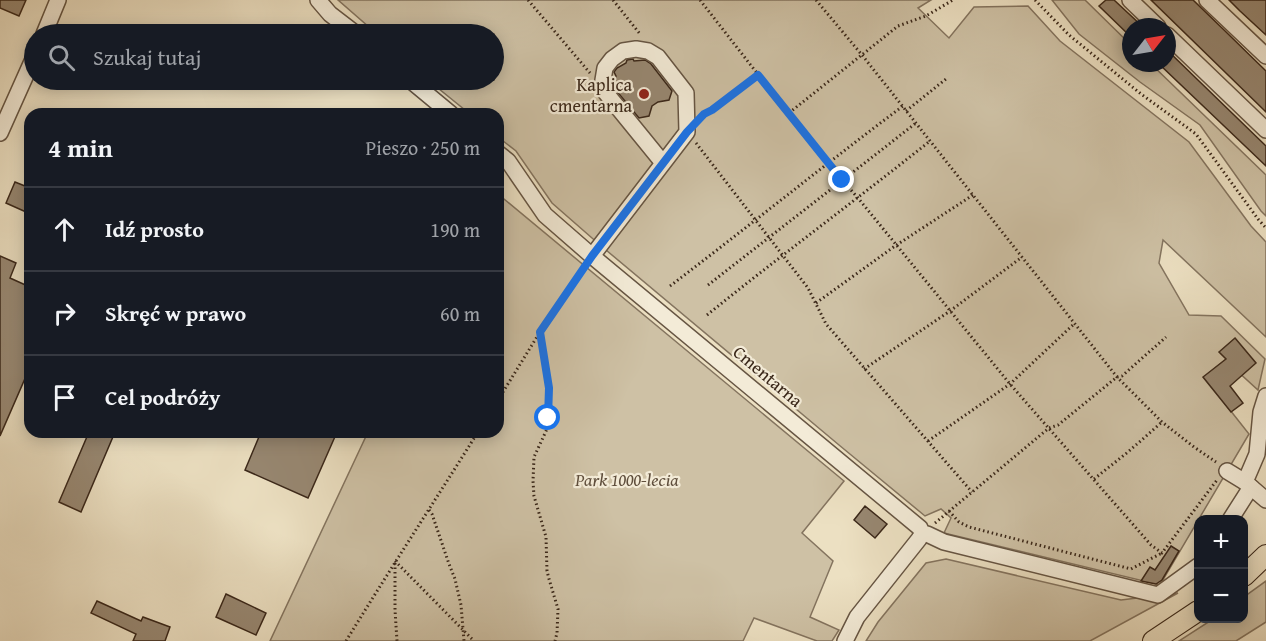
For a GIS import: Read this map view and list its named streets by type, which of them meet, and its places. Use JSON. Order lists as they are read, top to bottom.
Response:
{
  "streets": {
    "street": ["Cmentarna"]
  },
  "parks": ["Park 1000-lecia"],
  "places": ["Kaplica cmentarna"],
  "north": "top right",
  "page": {
    "search": "Szukaj tutaj",
    "heading": ["4 min", "Pieszo · 250 m"],
    "list": [
      ["Idź prosto", "190 m"],
      ["Skręć w prawo", "60 m"],
      "Cel podróży"
    ],
    "map_buttons": ["+", "−"]
  }
}
